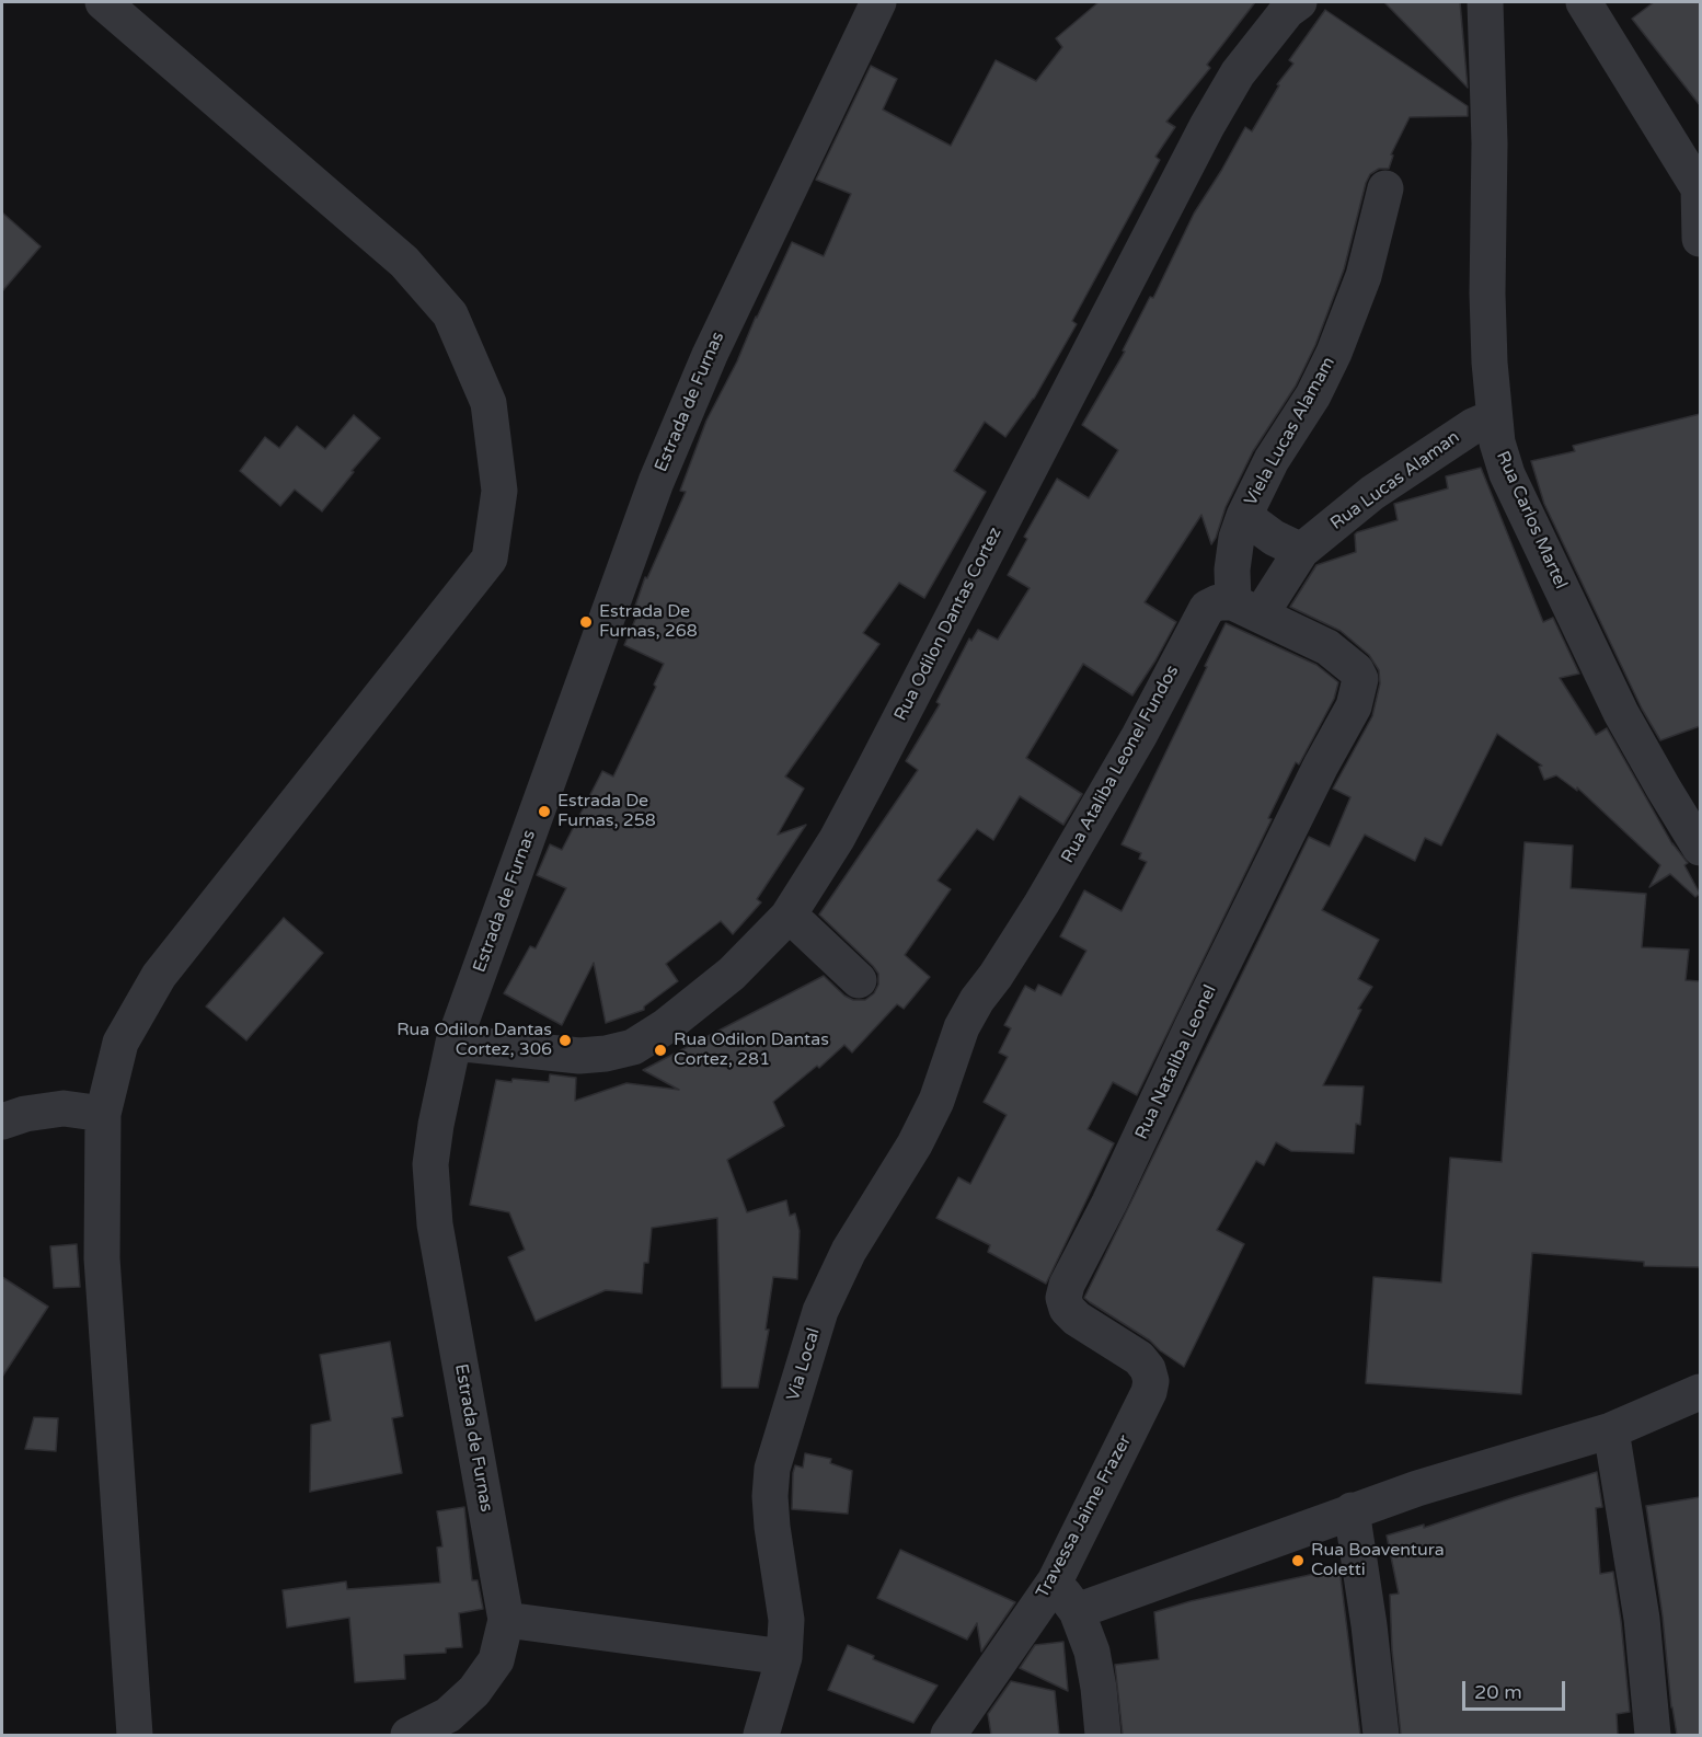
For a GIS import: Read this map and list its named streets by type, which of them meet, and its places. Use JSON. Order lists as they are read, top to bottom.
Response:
{
  "streets": {
    "street": [
      "Estrada de Furnas",
      "Viela Lucas Alamam",
      "Rua Lucas Alaman",
      "Rua Carlos Martel",
      "Rua Odilon Dantas Cortez",
      "Rua Ataliba Leonel Fundos",
      "Rua Nataliba Leonel",
      "Via Local",
      "Travessa Jaime Frazer"
    ]
  },
  "crossings": [
    ["Estrada de Furnas", "Rua Odilon Dantas Cortez"],
    ["Viela Lucas Alamam", "Rua Lucas Alaman"],
    ["Viela Lucas Alamam", "Rua Ataliba Leonel Fundos"],
    ["Viela Lucas Alamam", "Rua Nataliba Leonel"],
    ["Rua Lucas Alaman", "Rua Carlos Martel"],
    ["Rua Lucas Alaman", "Rua Ataliba Leonel Fundos"],
    ["Rua Lucas Alaman", "Rua Nataliba Leonel"],
    ["Rua Ataliba Leonel Fundos", "Rua Nataliba Leonel"],
    ["Rua Ataliba Leonel Fundos", "Via Local"],
    ["Rua Nataliba Leonel", "Travessa Jaime Frazer"]
  ],
  "places": [
    "Estrada De Furnas, 268",
    "Estrada De Furnas, 258",
    "Rua Odilon Dantas Cortez, 306",
    "Rua Odilon Dantas Cortez, 281",
    "Rua Boaventura Coletti"
  ],
  "scale_bar": "20 m"
}
